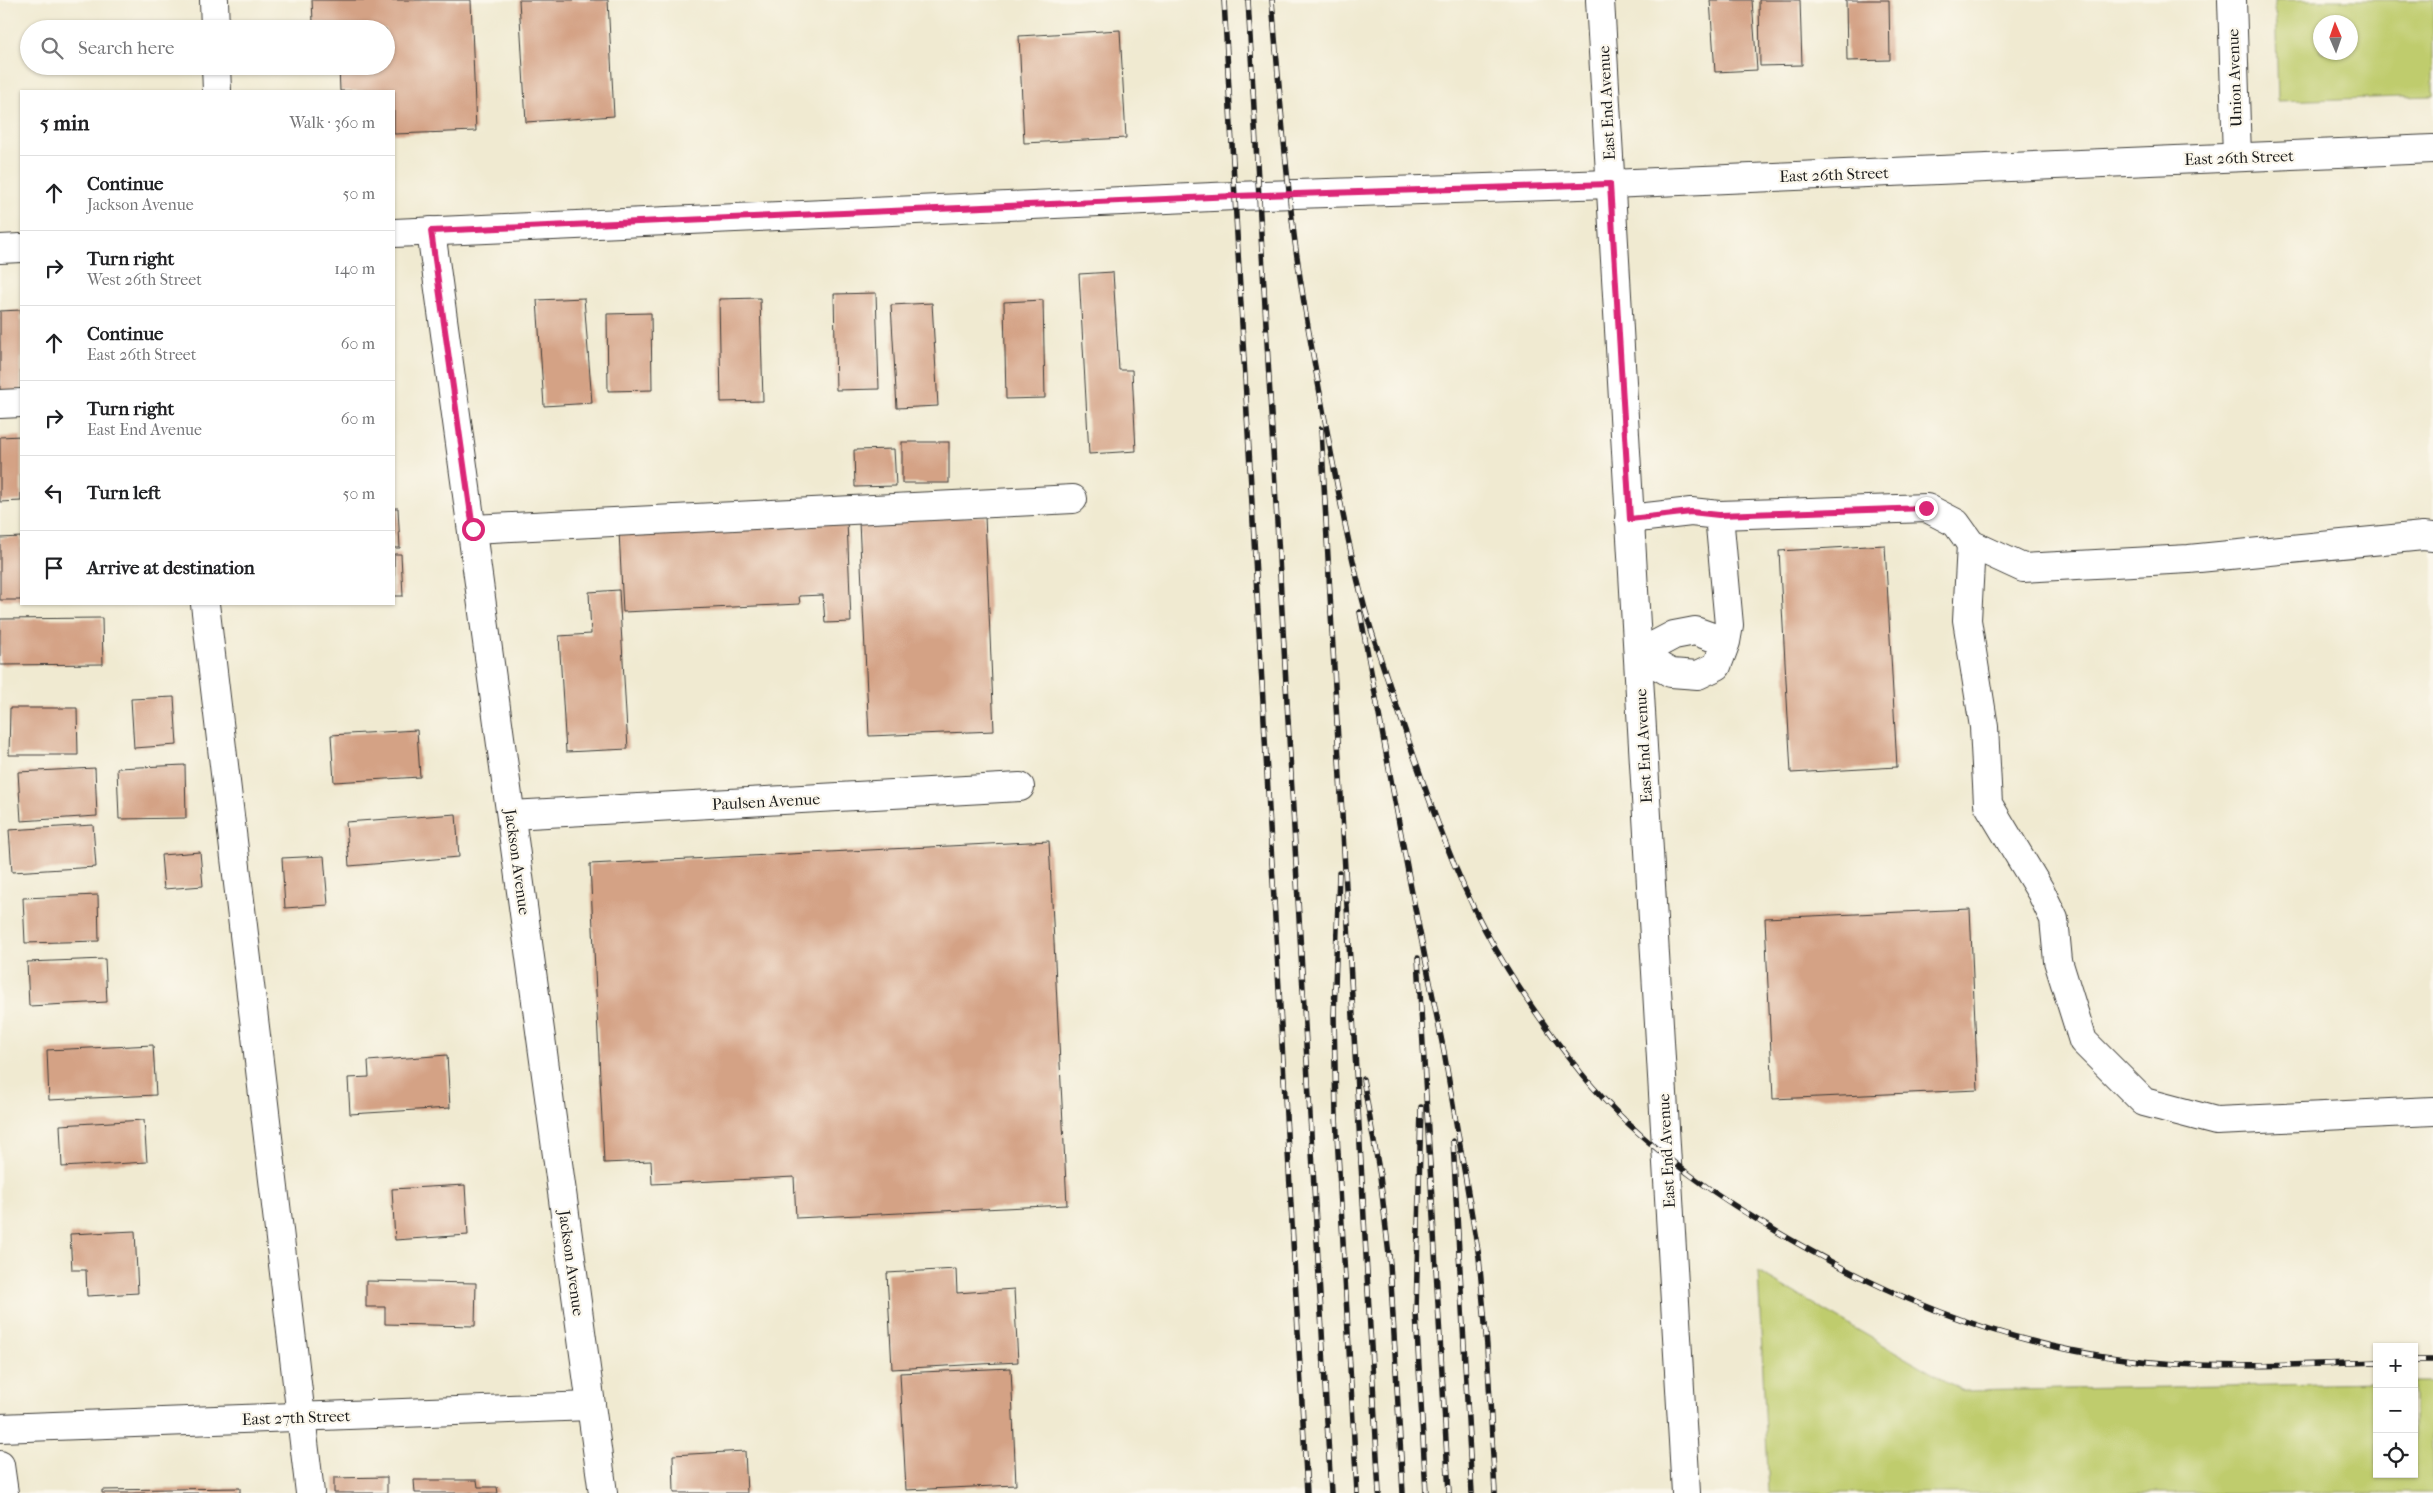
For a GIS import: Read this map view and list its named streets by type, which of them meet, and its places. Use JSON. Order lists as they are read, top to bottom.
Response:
{
  "streets": {
    "street": [
      "Union Avenue",
      "East End Avenue",
      "East 26th Street",
      "Paulsen Avenue",
      "Jackson Avenue",
      "East 27th Street"
    ]
  },
  "crossings": [
    ["Union Avenue", "East 26th Street"],
    ["East End Avenue", "East 26th Street"],
    ["East 26th Street", "Jackson Avenue"],
    ["Paulsen Avenue", "Jackson Avenue"],
    ["Jackson Avenue", "East 27th Street"]
  ],
  "north": "top",
  "page": {
    "search": "Search here",
    "heading": ["5 min", "Walk · 360 m"],
    "list": [
      ["Continue", "Jackson Avenue", "50 m"],
      ["Turn right", "West 26th Street", "140 m"],
      ["Continue", "East 26th Street", "60 m"],
      ["Turn right", "East End Avenue", "60 m"],
      ["Turn left", "50 m"],
      "Arrive at destination"
    ],
    "map_buttons": ["+", "−"]
  }
}
